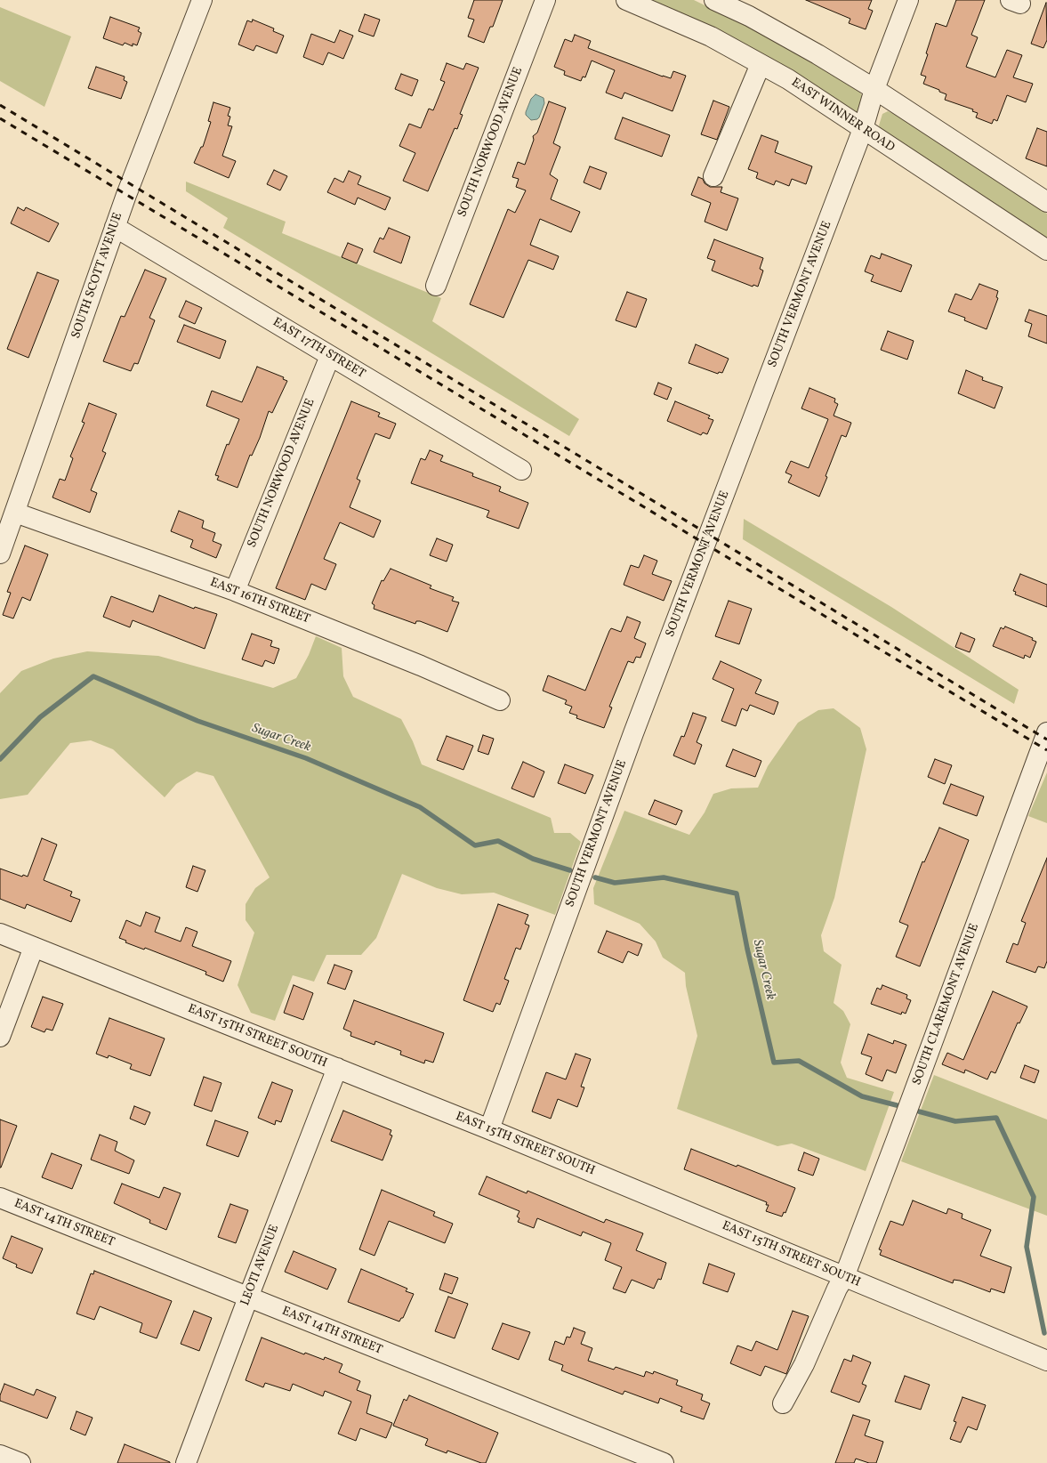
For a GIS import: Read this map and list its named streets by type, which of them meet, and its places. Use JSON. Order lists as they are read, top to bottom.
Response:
{
  "streets": {
    "street": [
      "EAST WINNER ROAD",
      "SOUTH NORWOOD AVENUE",
      "SOUTH SCOTT AVENUE",
      "SOUTH VERMONT AVENUE",
      "EAST 17TH STREET",
      "EAST 16TH STREET",
      "SOUTH CLAREMONT AVENUE",
      "EAST 15TH STREET SOUTH",
      "EAST 14TH STREET",
      "LEOTI AVENUE"
    ]
  },
  "crossings": [
    ["EAST WINNER ROAD", "SOUTH VERMONT AVENUE"],
    ["SOUTH NORWOOD AVENUE", "EAST 17TH STREET"],
    ["SOUTH NORWOOD AVENUE", "EAST 16TH STREET"],
    ["SOUTH SCOTT AVENUE", "EAST 17TH STREET"],
    ["SOUTH SCOTT AVENUE", "EAST 16TH STREET"],
    ["SOUTH VERMONT AVENUE", "EAST 15TH STREET SOUTH"],
    ["SOUTH CLAREMONT AVENUE", "EAST 15TH STREET SOUTH"],
    ["EAST 15TH STREET SOUTH", "LEOTI AVENUE"],
    ["EAST 14TH STREET", "LEOTI AVENUE"]
  ],
  "water": ["Sugar Creek"]
}
